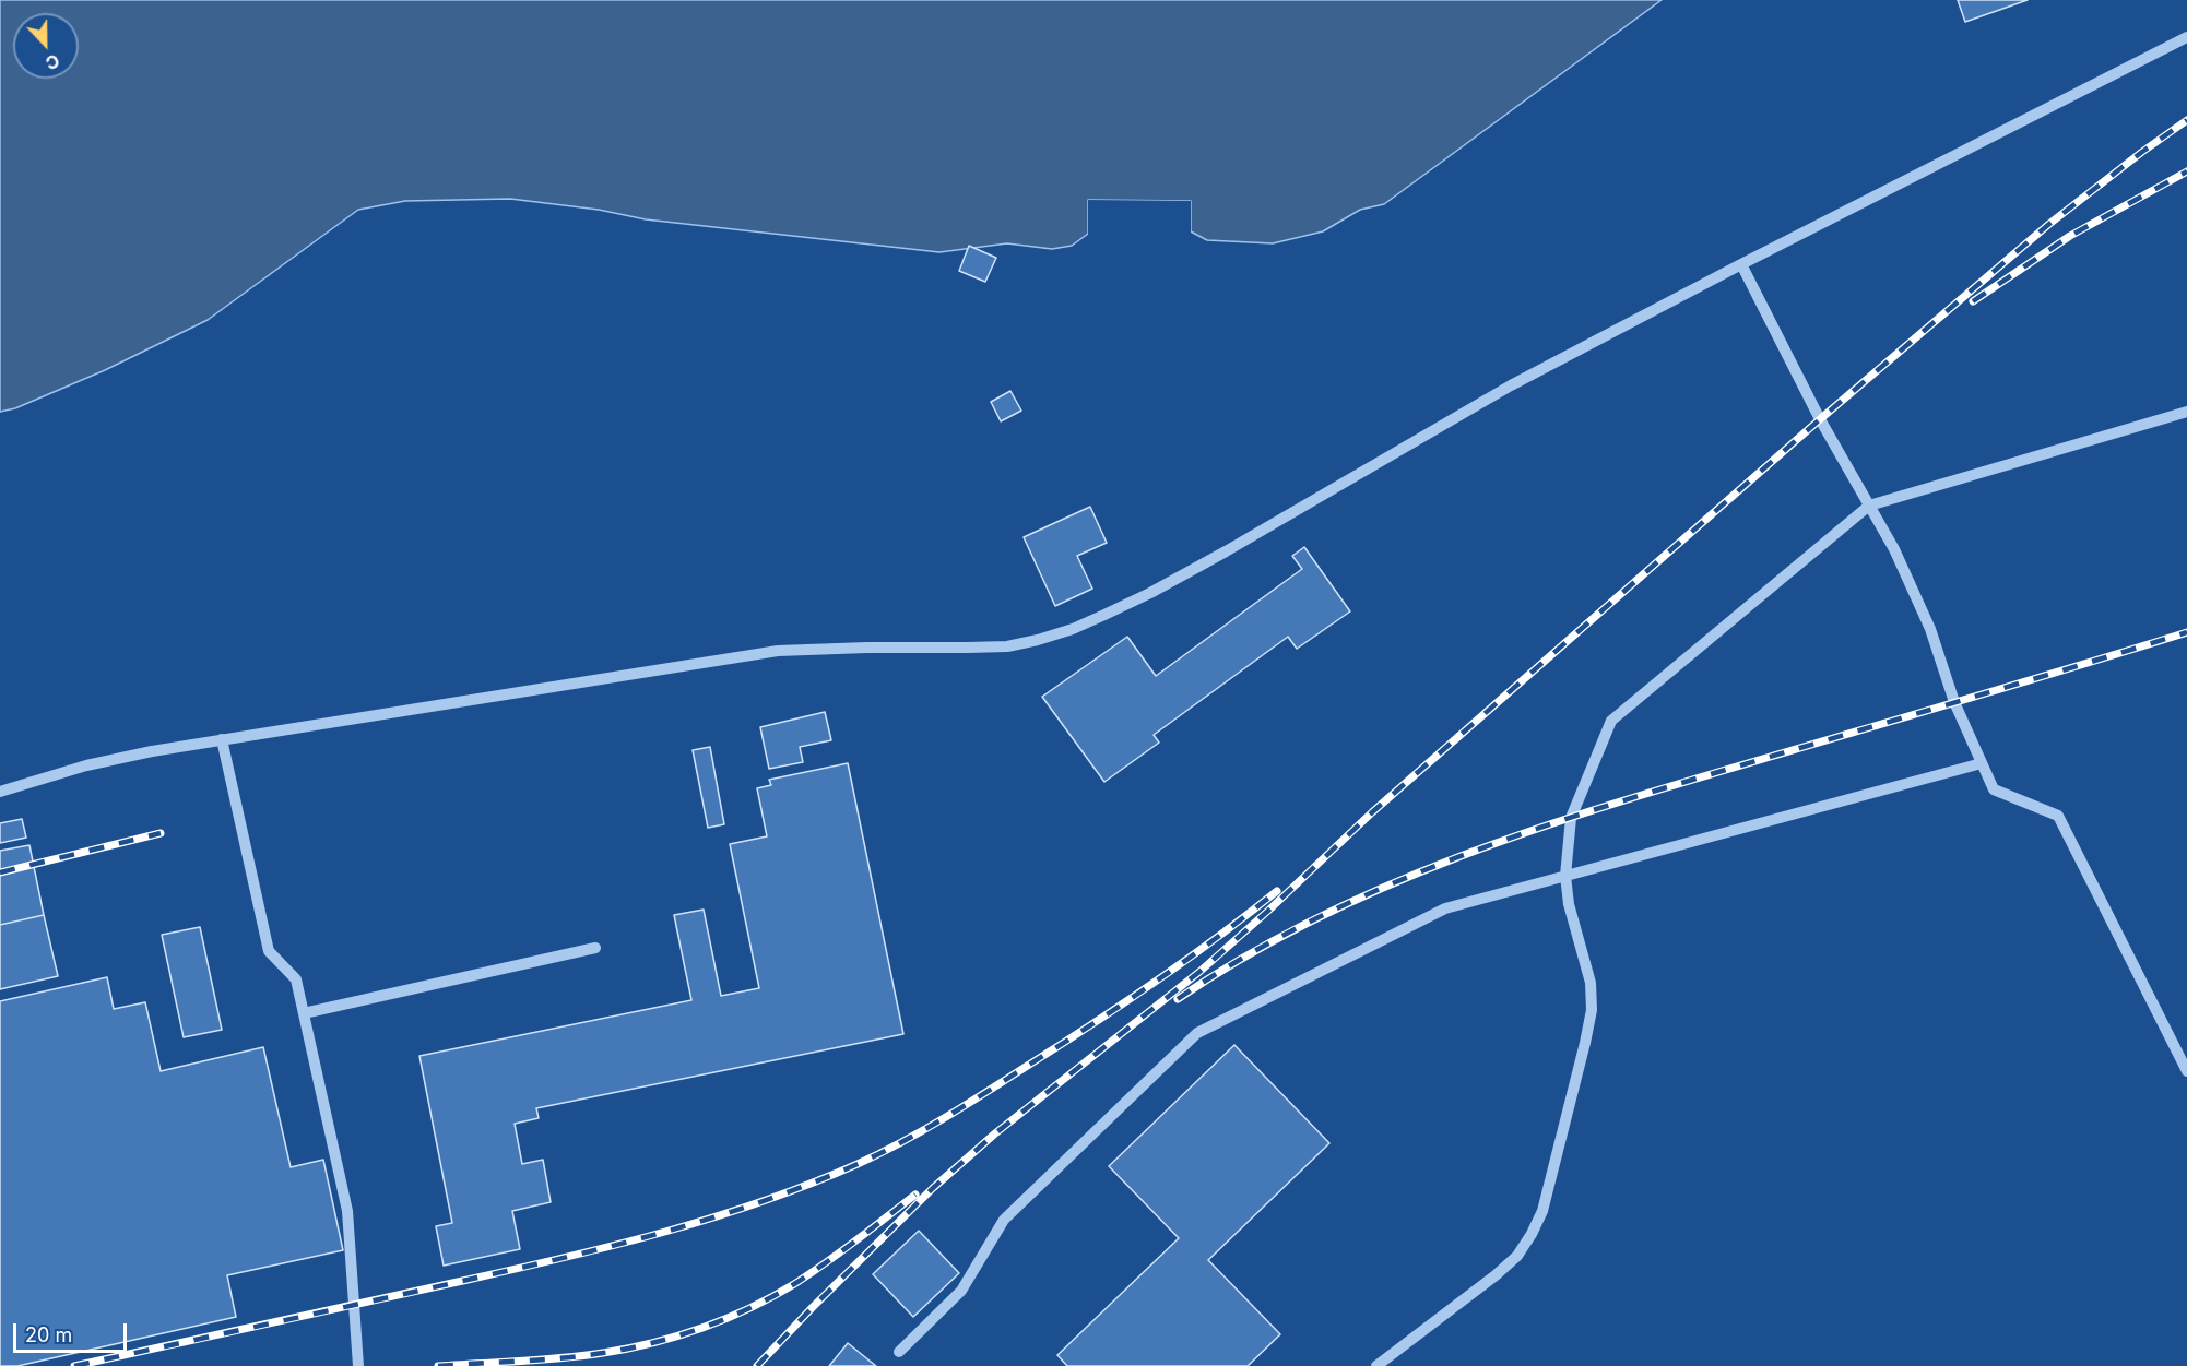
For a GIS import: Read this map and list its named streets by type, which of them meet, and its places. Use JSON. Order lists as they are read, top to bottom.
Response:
{
  "scale_bar": "20 m",
  "north": "bottom"
}
